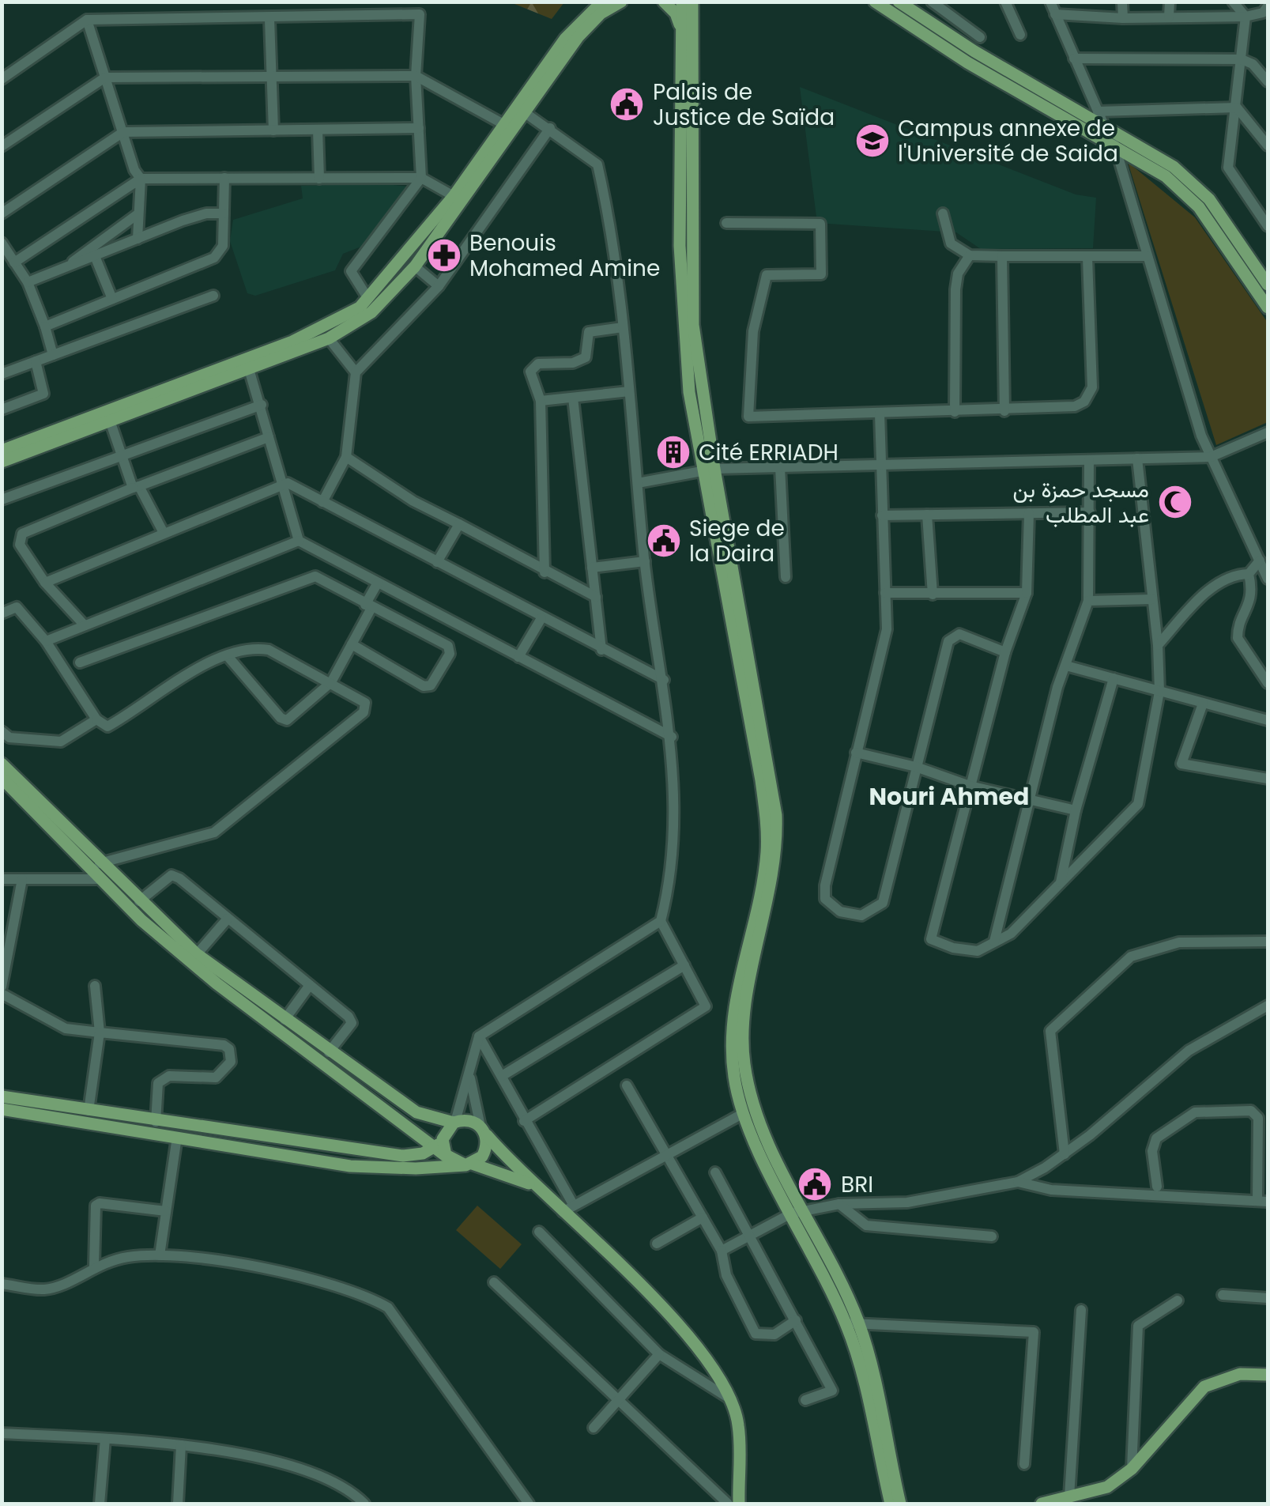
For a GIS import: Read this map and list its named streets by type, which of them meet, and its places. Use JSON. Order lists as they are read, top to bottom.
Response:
{
  "districts": ["Nouri Ahmed"],
  "places": {
    "public building": ["Palais de Justice de Saïda", "Siege de la Daira", "BRI"],
    "school or university": ["Campus annexe de l'Université de Saida"],
    "pharmacy": ["Benouis Mohamed Amine"],
    "building": ["Cité ERRIADH"],
    "mosque": ["مسجد حمزة بن عبد المطلب"]
  }
}
